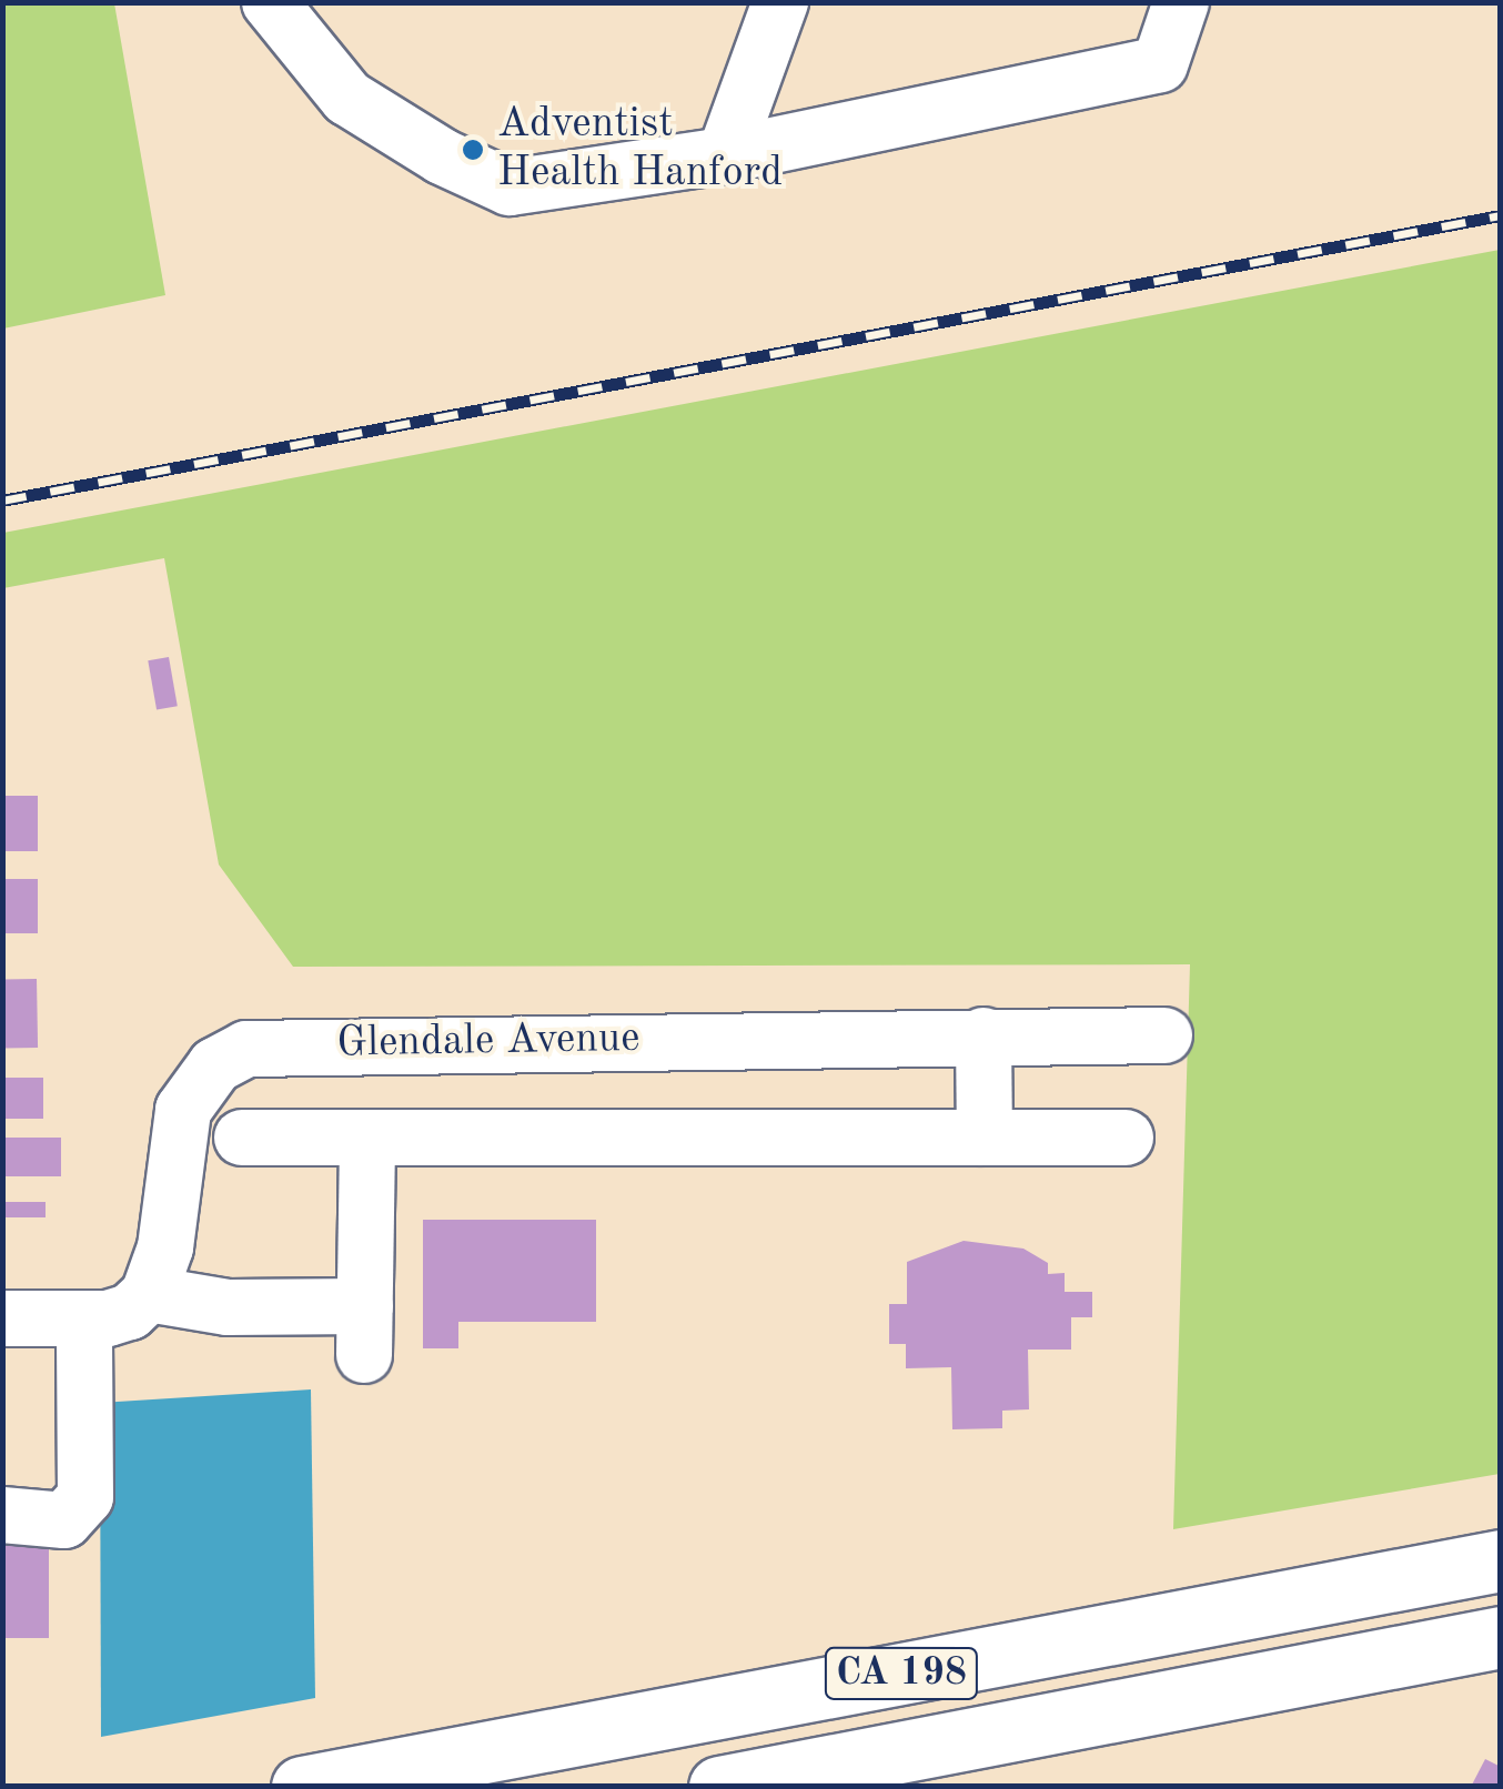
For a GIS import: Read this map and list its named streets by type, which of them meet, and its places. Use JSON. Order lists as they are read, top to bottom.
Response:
{
  "streets": {
    "highway": ["CA 198"],
    "street": ["Glendale Avenue"]
  },
  "places": ["Adventist Health Hanford"]
}
